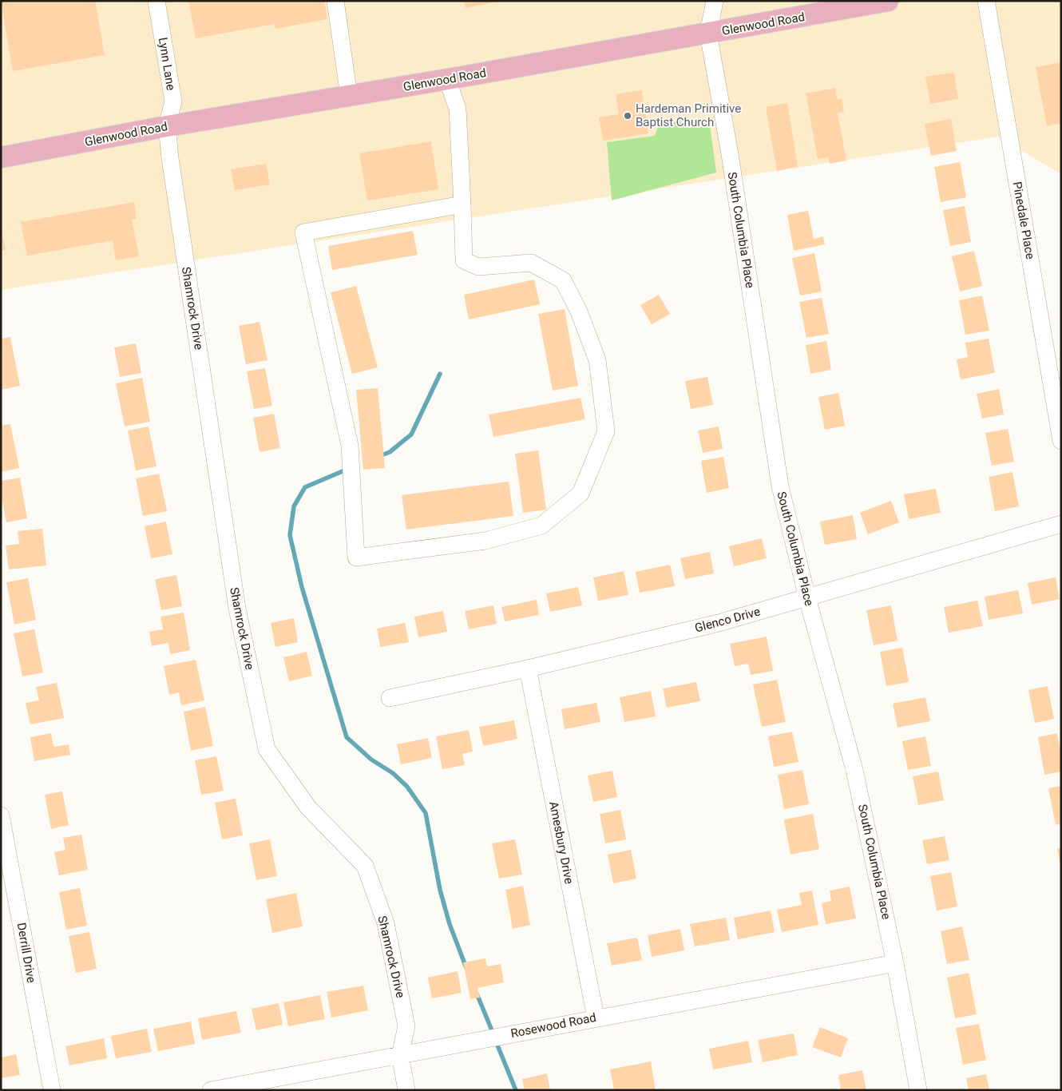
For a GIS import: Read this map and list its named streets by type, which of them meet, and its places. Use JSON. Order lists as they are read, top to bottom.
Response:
{
  "streets": {
    "main road": ["Glenwood Road"],
    "street": [
      "Lynn Lane",
      "Pinedale Place",
      "South Columbia Place",
      "Shamrock Drive",
      "Glenco Drive",
      "Amesbury Drive",
      "Derrill Drive",
      "Rosewood Road"
    ]
  },
  "crossings": [
    ["Glenwood Road", "Lynn Lane"],
    ["Glenwood Road", "South Columbia Place"],
    ["Glenwood Road", "Shamrock Drive"],
    ["Lynn Lane", "Shamrock Drive"],
    ["South Columbia Place", "Glenco Drive"],
    ["South Columbia Place", "Rosewood Road"],
    ["Shamrock Drive", "Rosewood Road"],
    ["Glenco Drive", "Amesbury Drive"],
    ["Amesbury Drive", "Rosewood Road"]
  ],
  "places": ["Hardeman Primitive Baptist Church"]
}
